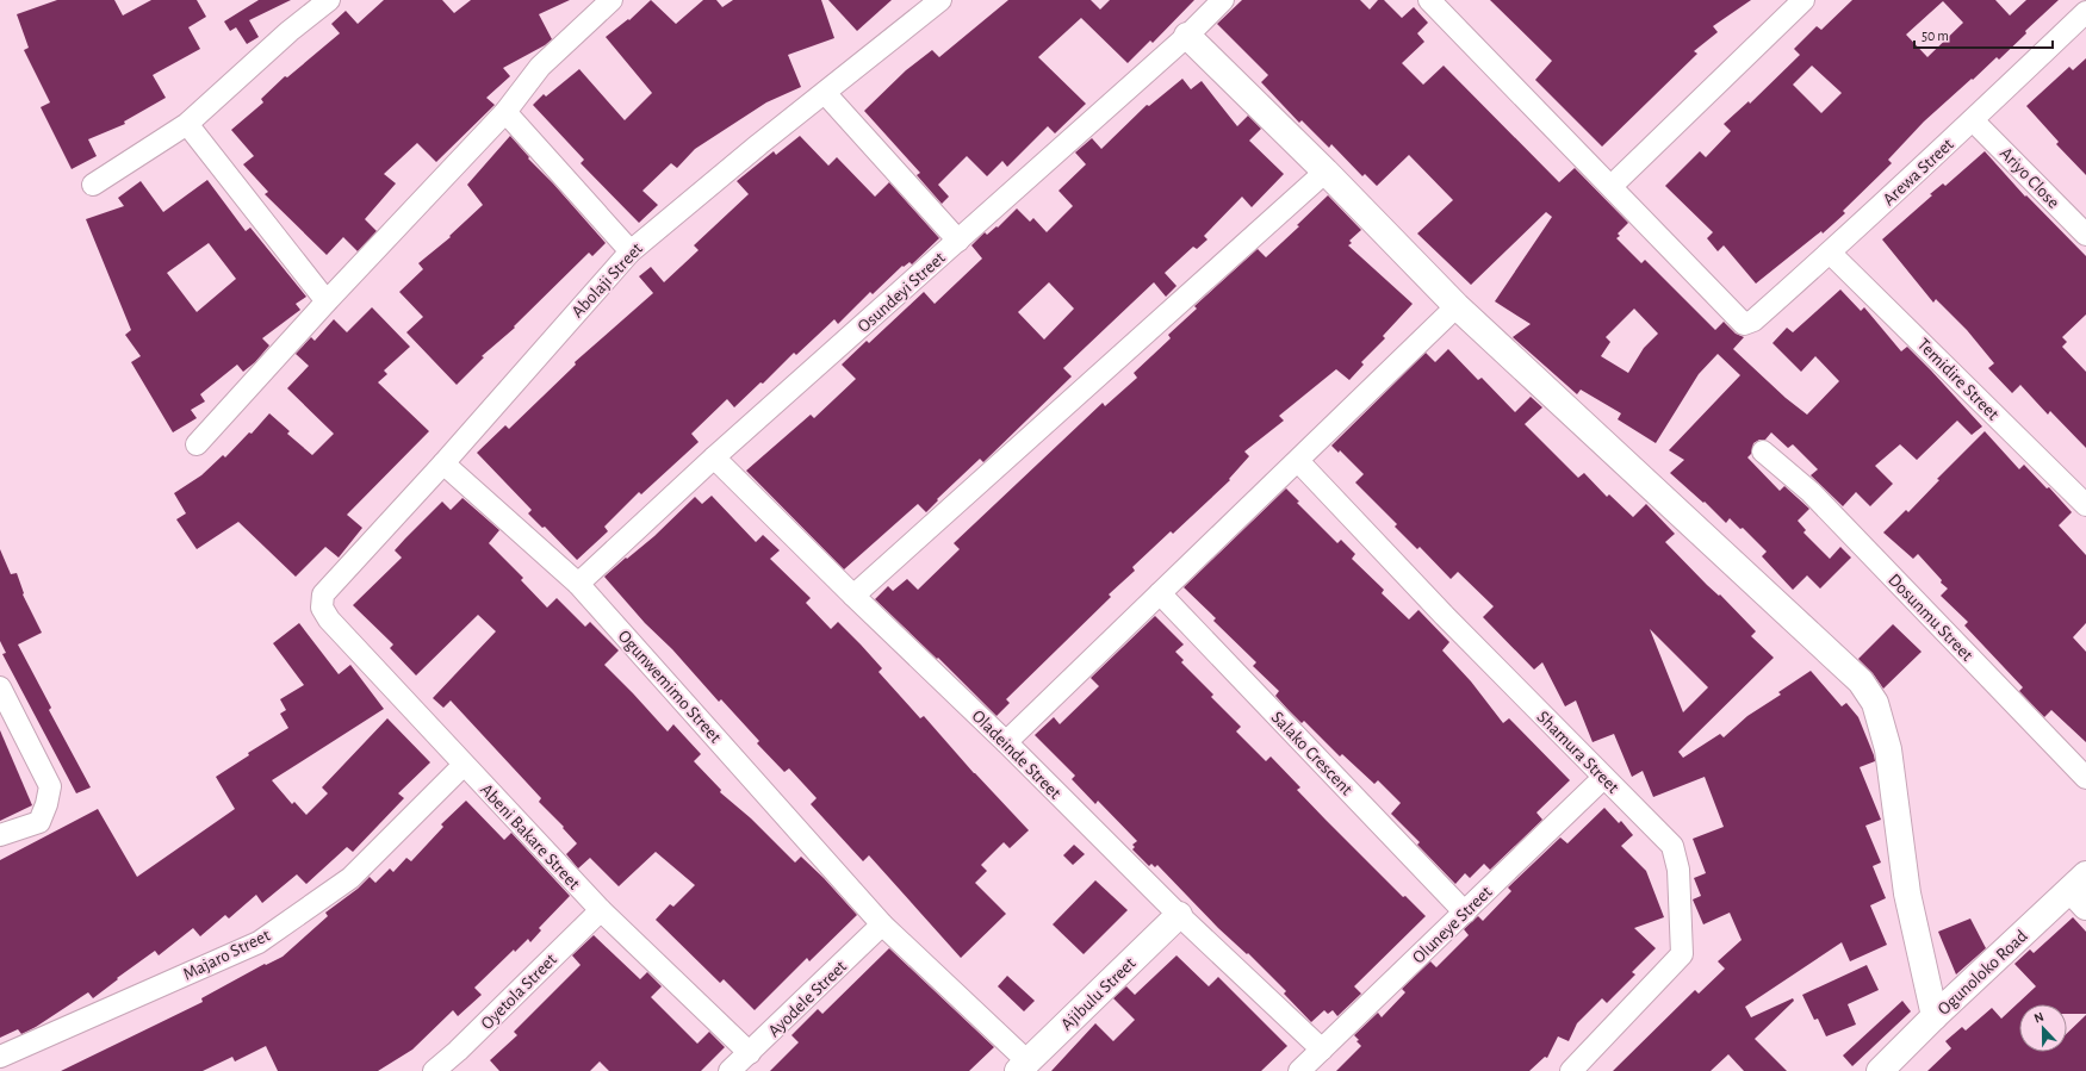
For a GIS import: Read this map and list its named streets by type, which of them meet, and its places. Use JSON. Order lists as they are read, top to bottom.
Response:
{
  "streets": {
    "street": [
      "Arewa Street",
      "Ariyo Close",
      "Abolaji Street",
      "Osundeyi Street",
      "Temidire Street",
      "Dosunmu Street",
      "Ogunwemimo Street",
      "Shamura Street",
      "Salako Crescent",
      "Oladeinde Street",
      "Abeni Bakare Street",
      "Oluneye Street",
      "Majaro Street",
      "Ogunoloko Road",
      "Oyetola Street",
      "Ajibulu Street",
      "Ayodele Street"
    ]
  },
  "crossings": [
    ["Arewa Street", "Ariyo Close"],
    ["Arewa Street", "Temidire Street"],
    ["Abolaji Street", "Ogunwemimo Street"],
    ["Abolaji Street", "Abeni Bakare Street"],
    ["Osundeyi Street", "Ogunwemimo Street"],
    ["Osundeyi Street", "Oladeinde Street"],
    ["Ogunwemimo Street", "Ajibulu Street"],
    ["Ogunwemimo Street", "Ayodele Street"],
    ["Shamura Street", "Oluneye Street"],
    ["Salako Crescent", "Oluneye Street"],
    ["Oladeinde Street", "Oluneye Street"],
    ["Oladeinde Street", "Ajibulu Street"],
    ["Abeni Bakare Street", "Majaro Street"],
    ["Abeni Bakare Street", "Oyetola Street"],
    ["Abeni Bakare Street", "Ayodele Street"]
  ],
  "scale_bar": "50 m",
  "north": "top"
}
